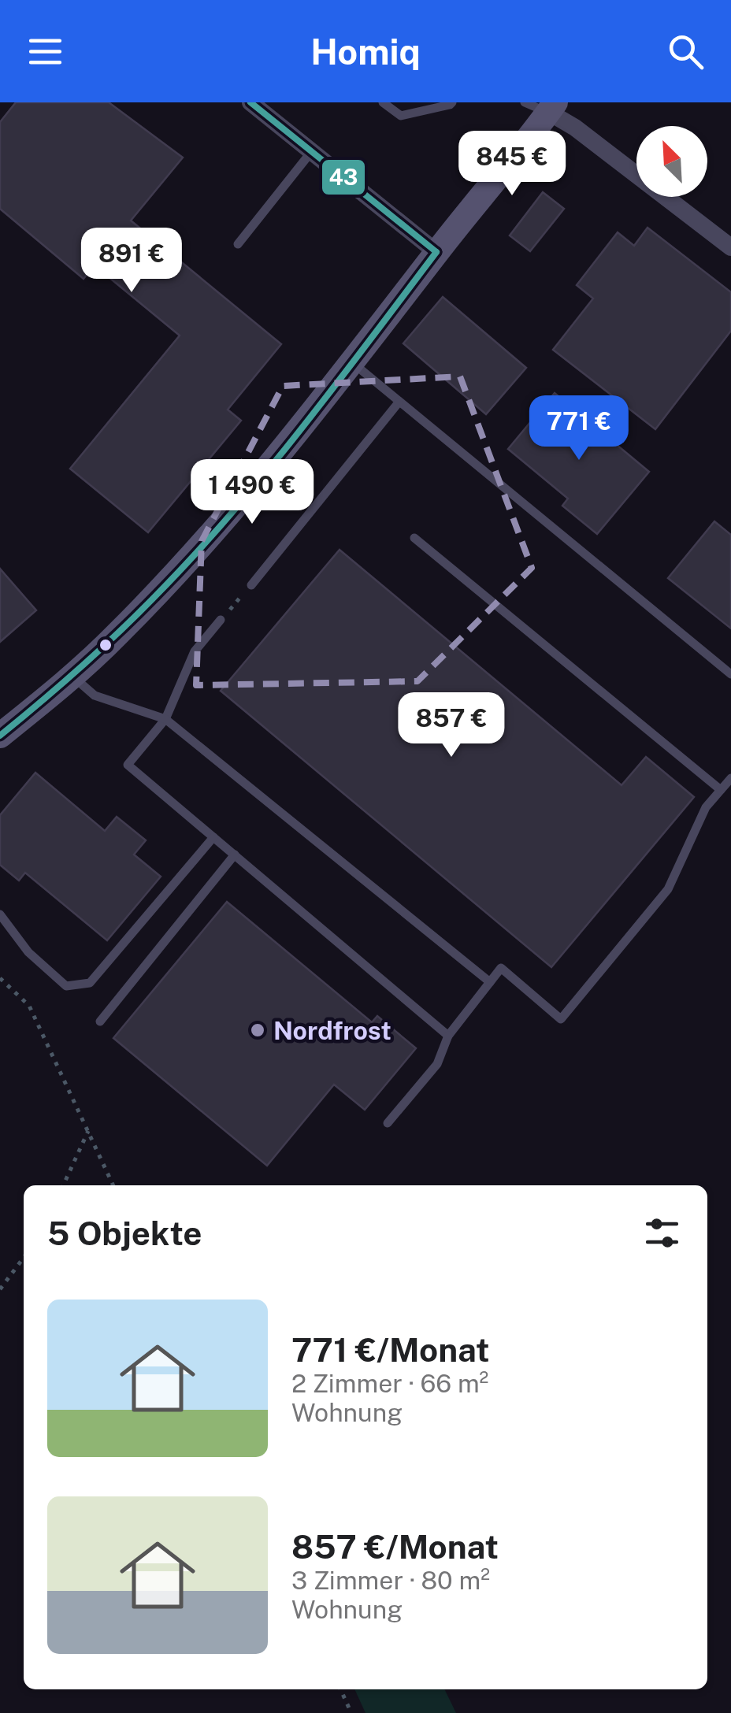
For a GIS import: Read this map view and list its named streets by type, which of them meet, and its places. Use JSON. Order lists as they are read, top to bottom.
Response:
{
  "places": ["Nordfrost"],
  "lines": ["transit line 43"],
  "north": "top left",
  "page": {
    "header": "Homiq",
    "price": [
      "845 €",
      "891 €",
      "771 €",
      "1 490 €",
      "857 €"
    ],
    "heading": "5 Objekte",
    "list": [
      {
        "name": "771 €/Monat",
        "note": "2 Zimmer · 66 m² · Wohnung"
      },
      {
        "name": "857 €/Monat",
        "note": "3 Zimmer · 80 m² · Wohnung"
      }
    ]
  }
}
